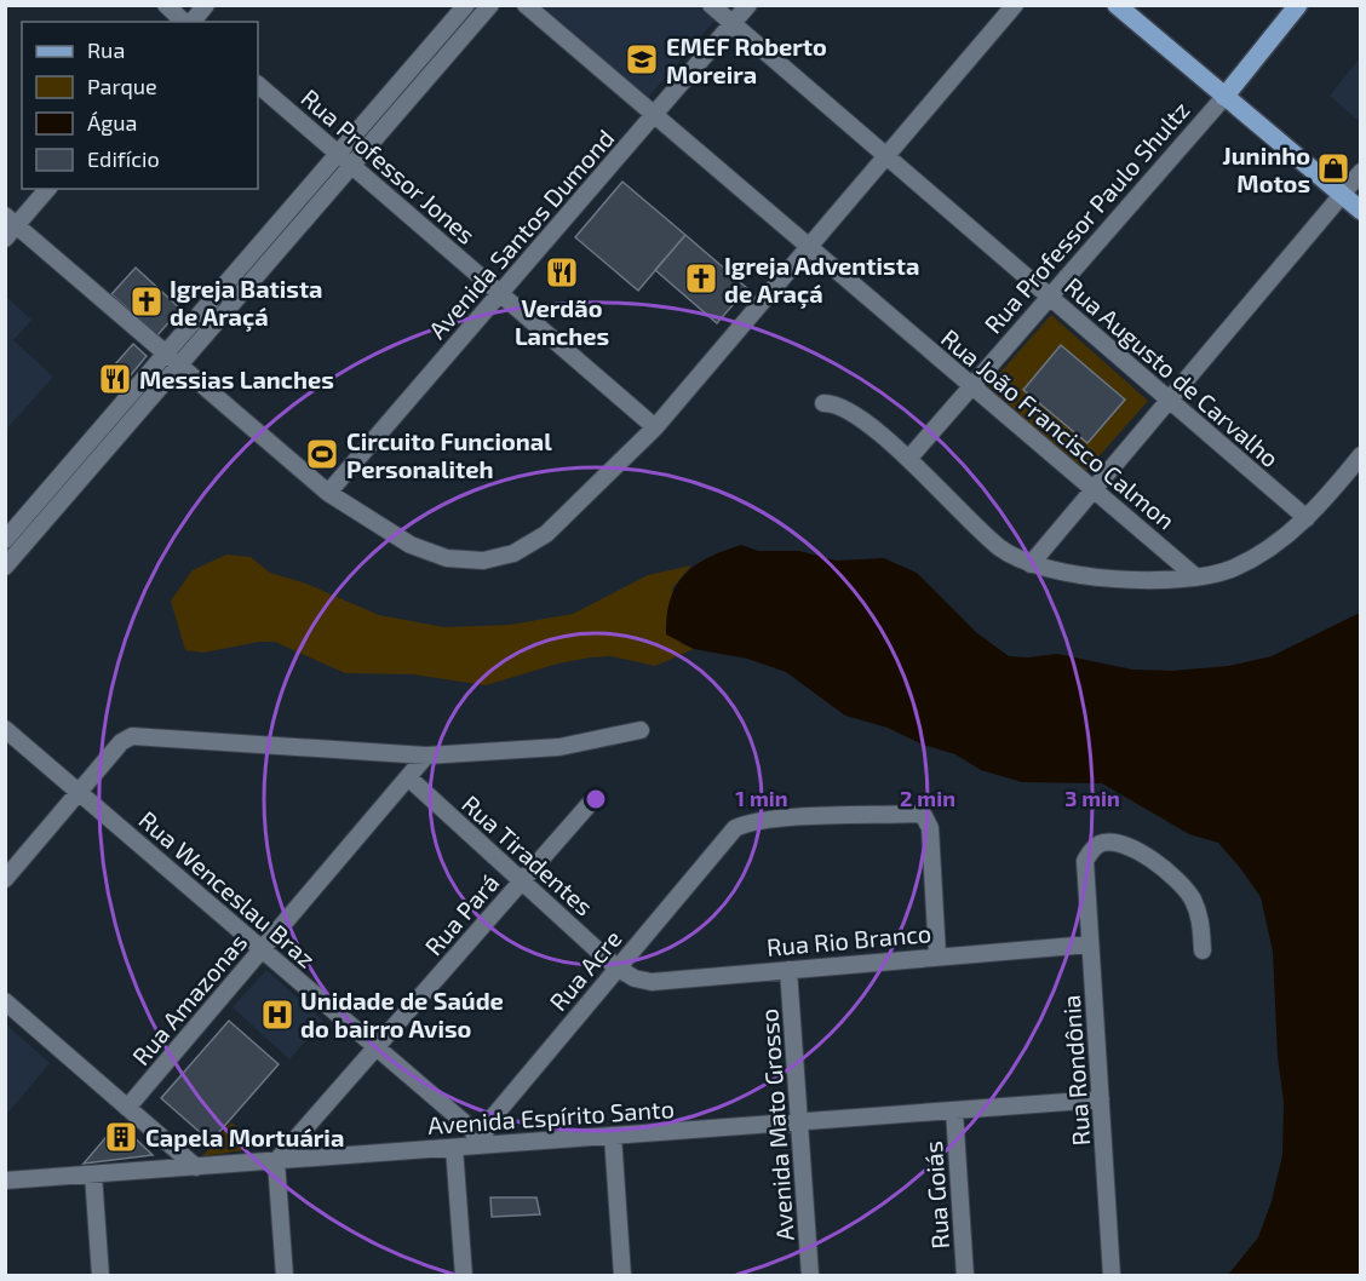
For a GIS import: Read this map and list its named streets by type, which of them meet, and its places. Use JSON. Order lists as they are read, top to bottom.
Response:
{
  "streets": {
    "main road": ["Rua Professor Paulo Shultz"],
    "street": [
      "Rua Professor Jones",
      "Avenida Santos Dumond",
      "Rua Augusto de Carvalho",
      "Rua João Francisco Calmon",
      "Rua Tiradentes",
      "Rua Wenceslau Braz",
      "Rua Pará",
      "Rua Rio Branco",
      "Rua Acre",
      "Rua Amazonas",
      "Rua Rondônia",
      "Avenida Espírito Santo",
      "Avenida Mato Grosso",
      "Rua Goiás"
    ]
  },
  "crossings": [
    ["Rua Professor Jones", "Avenida Santos Dumond"],
    ["Rua Professor Paulo Shultz", "Rua Augusto de Carvalho"],
    ["Rua Professor Paulo Shultz", "Rua João Francisco Calmon"],
    ["Avenida Santos Dumond", "Rua Augusto de Carvalho"],
    ["Avenida Santos Dumond", "Rua João Francisco Calmon"],
    ["Rua Tiradentes", "Rua Pará"],
    ["Rua Tiradentes", "Rua Rio Branco"],
    ["Rua Tiradentes", "Rua Acre"],
    ["Rua Tiradentes", "Rua Amazonas"],
    ["Rua Wenceslau Braz", "Rua Pará"],
    ["Rua Wenceslau Braz", "Rua Acre"],
    ["Rua Wenceslau Braz", "Rua Amazonas"],
    ["Rua Wenceslau Braz", "Avenida Espírito Santo"],
    ["Rua Pará", "Avenida Espírito Santo"],
    ["Rua Rio Branco", "Rua Acre"],
    ["Rua Rio Branco", "Rua Rondônia"],
    ["Rua Rio Branco", "Avenida Mato Grosso"],
    ["Rua Acre", "Avenida Espírito Santo"],
    ["Rua Rondônia", "Avenida Espírito Santo"],
    ["Avenida Espírito Santo", "Avenida Mato Grosso"],
    ["Avenida Espírito Santo", "Rua Goiás"]
  ],
  "places": {
    "school or university": ["EMEF Roberto Moreira"],
    "shop": ["Juninho Motos"],
    "restaurant": ["Verdão Lanches", "Messias Lanches"],
    "church": ["Igreja Adventista de Araçá", "Igreja Batista de Araçá"],
    "sports": ["Circuito Funcional Personaliteh"],
    "hospital": ["Unidade de Saúde do bairro Aviso"],
    "building": ["Capela Mortuária"]
  },
  "legend": [
    "Rua",
    "Parque",
    "Água",
    "Edifício"
  ],
  "rings": ["1 min", "2 min", "3 min"]
}
